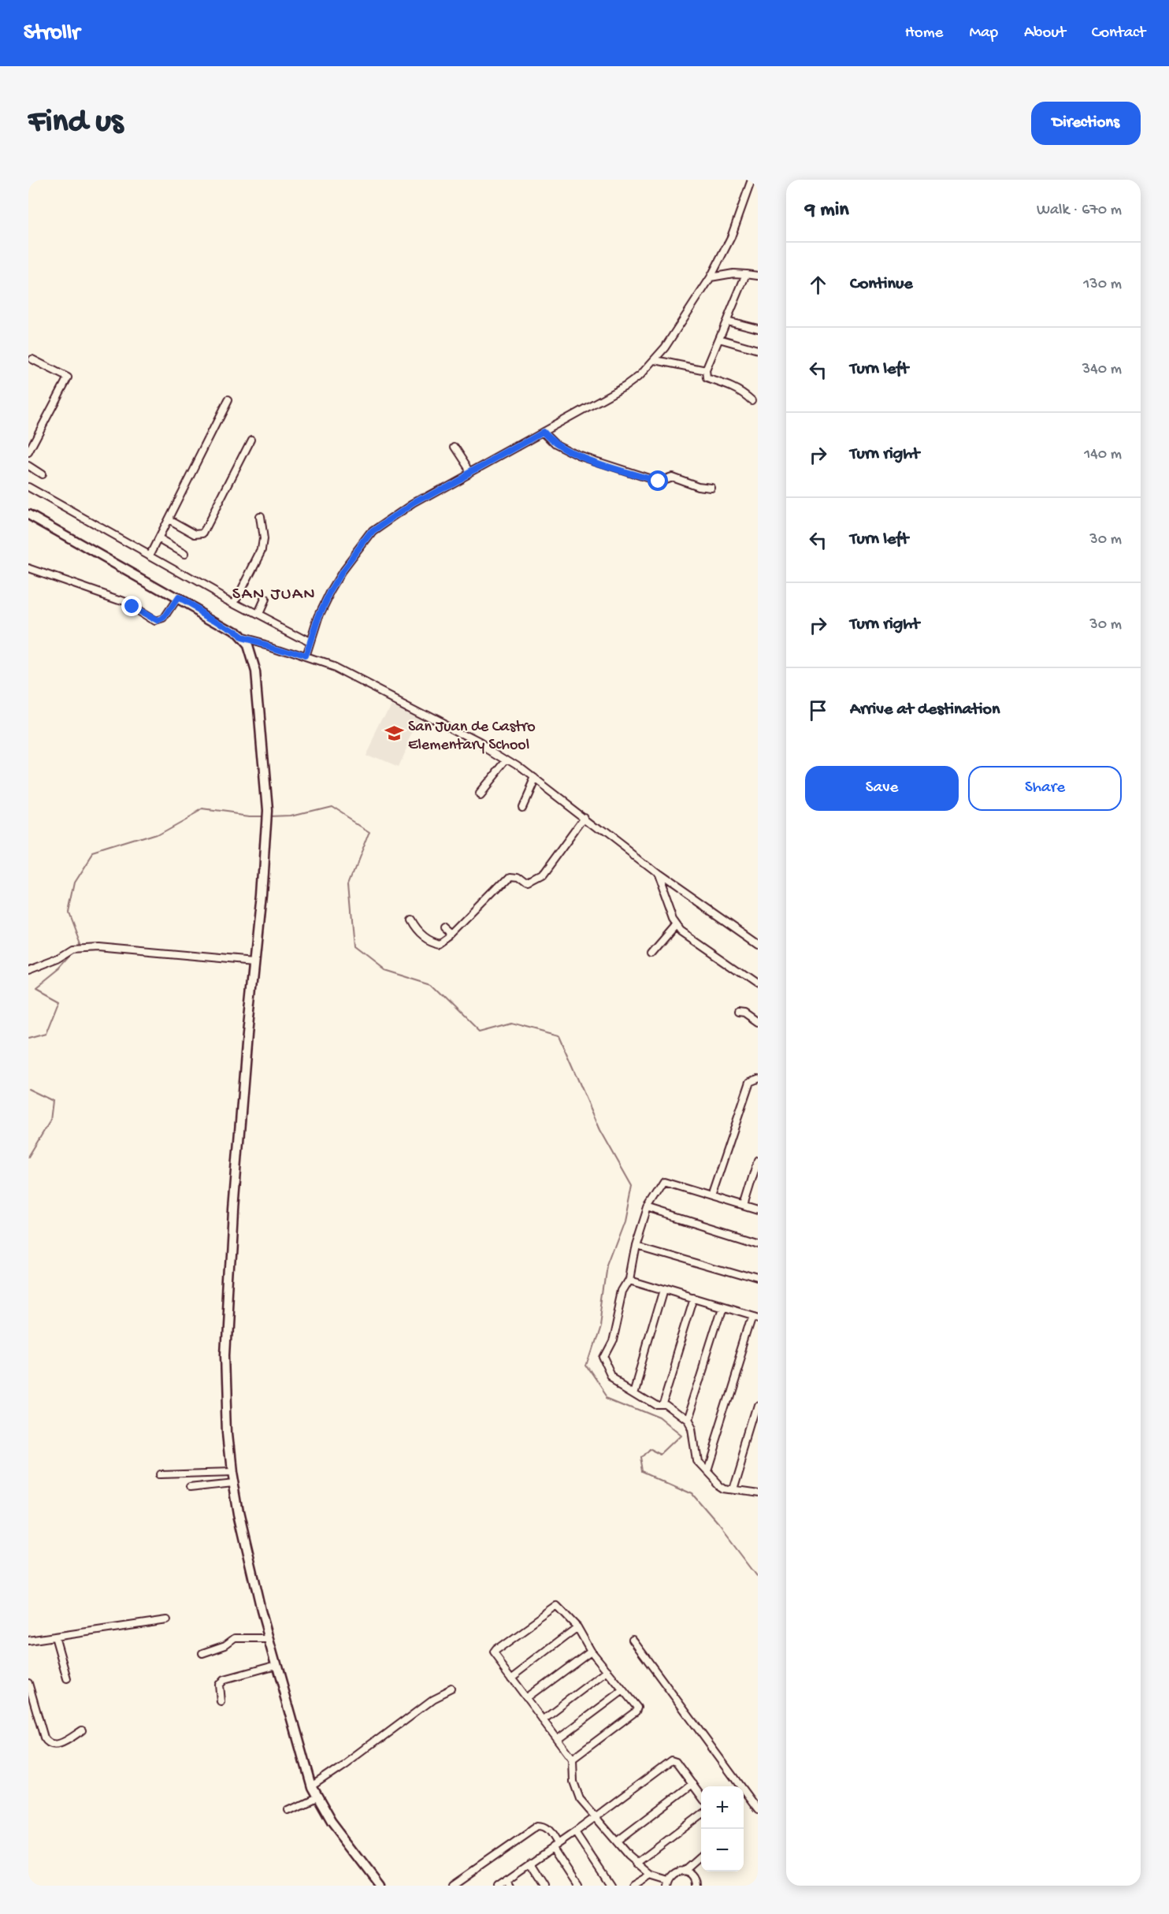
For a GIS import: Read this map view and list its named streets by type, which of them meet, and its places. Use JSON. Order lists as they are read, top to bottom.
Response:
{
  "districts": ["SAN JUAN"],
  "places": {
    "school or university": ["San Juan de Castro Elementary School"]
  },
  "page": {
    "header": "Strollr",
    "nav": [
      "Home",
      "Map",
      "About",
      "Contact"
    ],
    "buttons": [
      "Directions",
      ["Save", "Share"]
    ],
    "title": "Find us",
    "heading": ["9 min", "Walk · 670 m"],
    "list": [
      ["Continue", "130 m"],
      ["Turn left", "340 m"],
      ["Turn right", "140 m"],
      ["Turn left", "30 m"],
      ["Turn right", "30 m"],
      "Arrive at destination"
    ],
    "map_buttons": ["+", "−"]
  }
}
